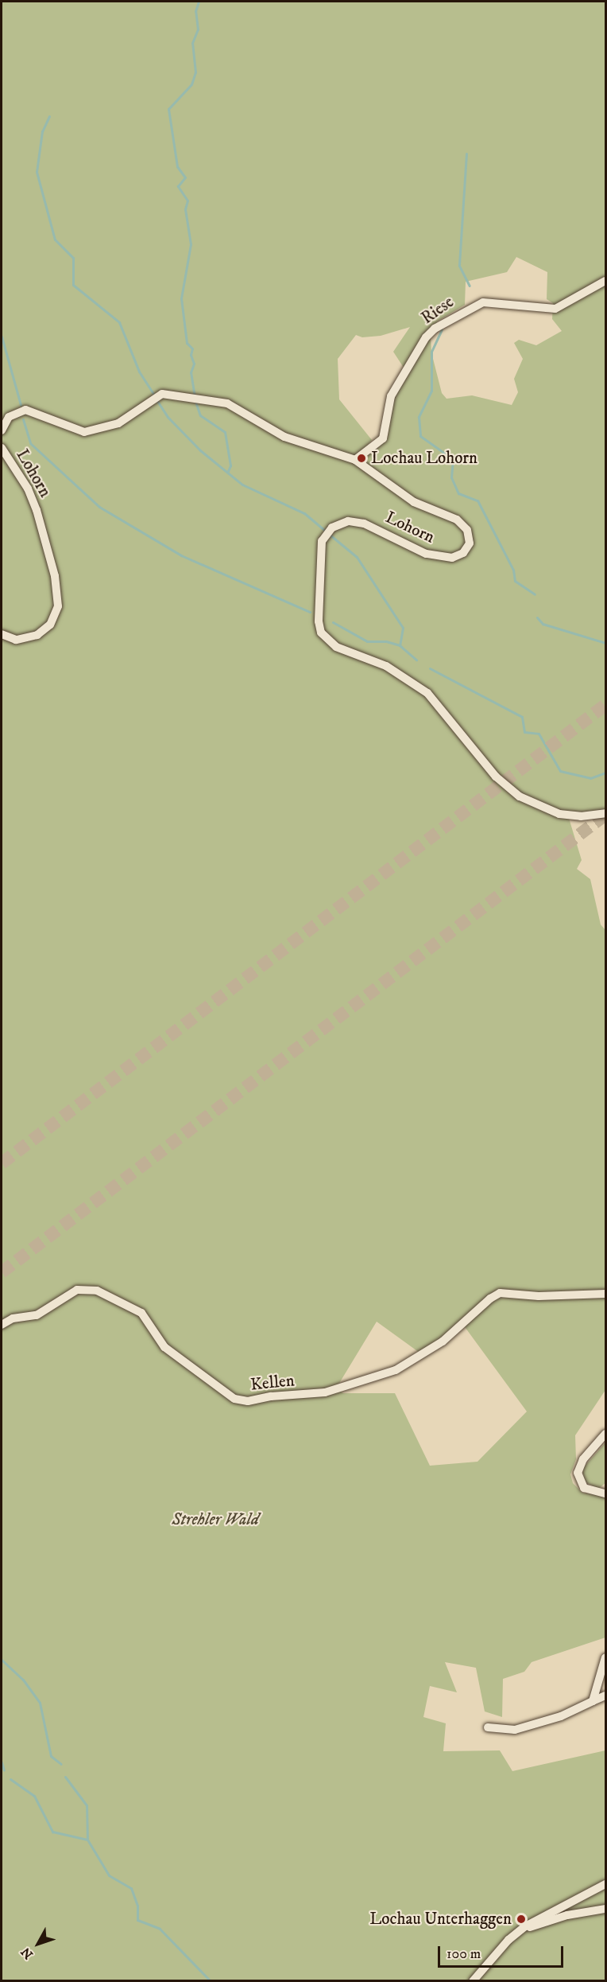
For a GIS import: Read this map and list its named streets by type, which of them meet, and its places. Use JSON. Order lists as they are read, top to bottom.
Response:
{
  "streets": {
    "street": ["Riese", "Lohorn", "Kellen"]
  },
  "crossings": [
    ["Riese", "Lohorn"]
  ],
  "parks": ["Strehler Wald"],
  "places": ["Lochau Lohorn", "Lochau Unterhaggen"],
  "scale_bar": "100 m",
  "north": "bottom left"
}
